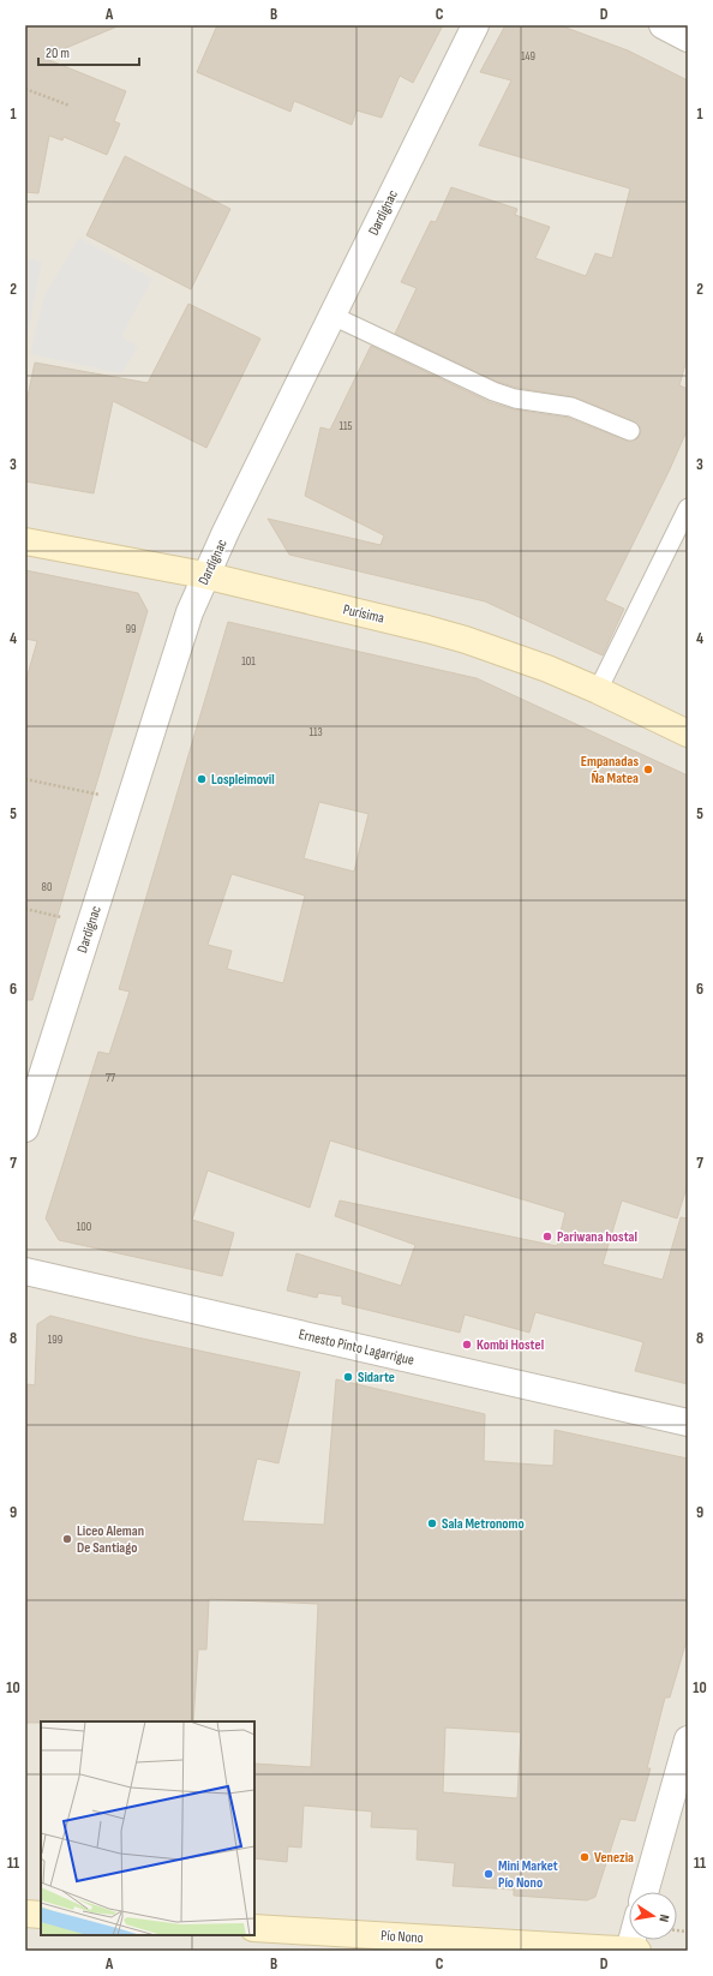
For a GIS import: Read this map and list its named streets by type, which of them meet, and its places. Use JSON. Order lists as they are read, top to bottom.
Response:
{
  "streets": {
    "main road": ["Purísima", "Pío Nono"],
    "street": ["Dardignac", "Ernesto Pinto Lagarrigue"]
  },
  "crossings": [
    ["Dardignac", "Purísima"]
  ],
  "places": [
    "Empanadas Ña Matea",
    "Lospleimovil",
    "Pariwana hostal",
    "Kombi Hostel",
    "Sidarte",
    "Sala Metronomo",
    "Liceo Aleman De Santiago",
    "Venezia",
    "Mini Market Pío Nono"
  ],
  "house_numbers": [
    "149",
    "115",
    "99",
    "101",
    "113",
    "80",
    "77",
    "100",
    "199"
  ],
  "scale_bar": "20 m",
  "north": "right",
  "grid": {
    "columns": [
      "A",
      "B",
      "C",
      "D"
    ],
    "rows": [
      "1",
      "2",
      "3",
      "4",
      "5",
      "6",
      "7",
      "8",
      "9",
      "10",
      "11"
    ]
  }
}
